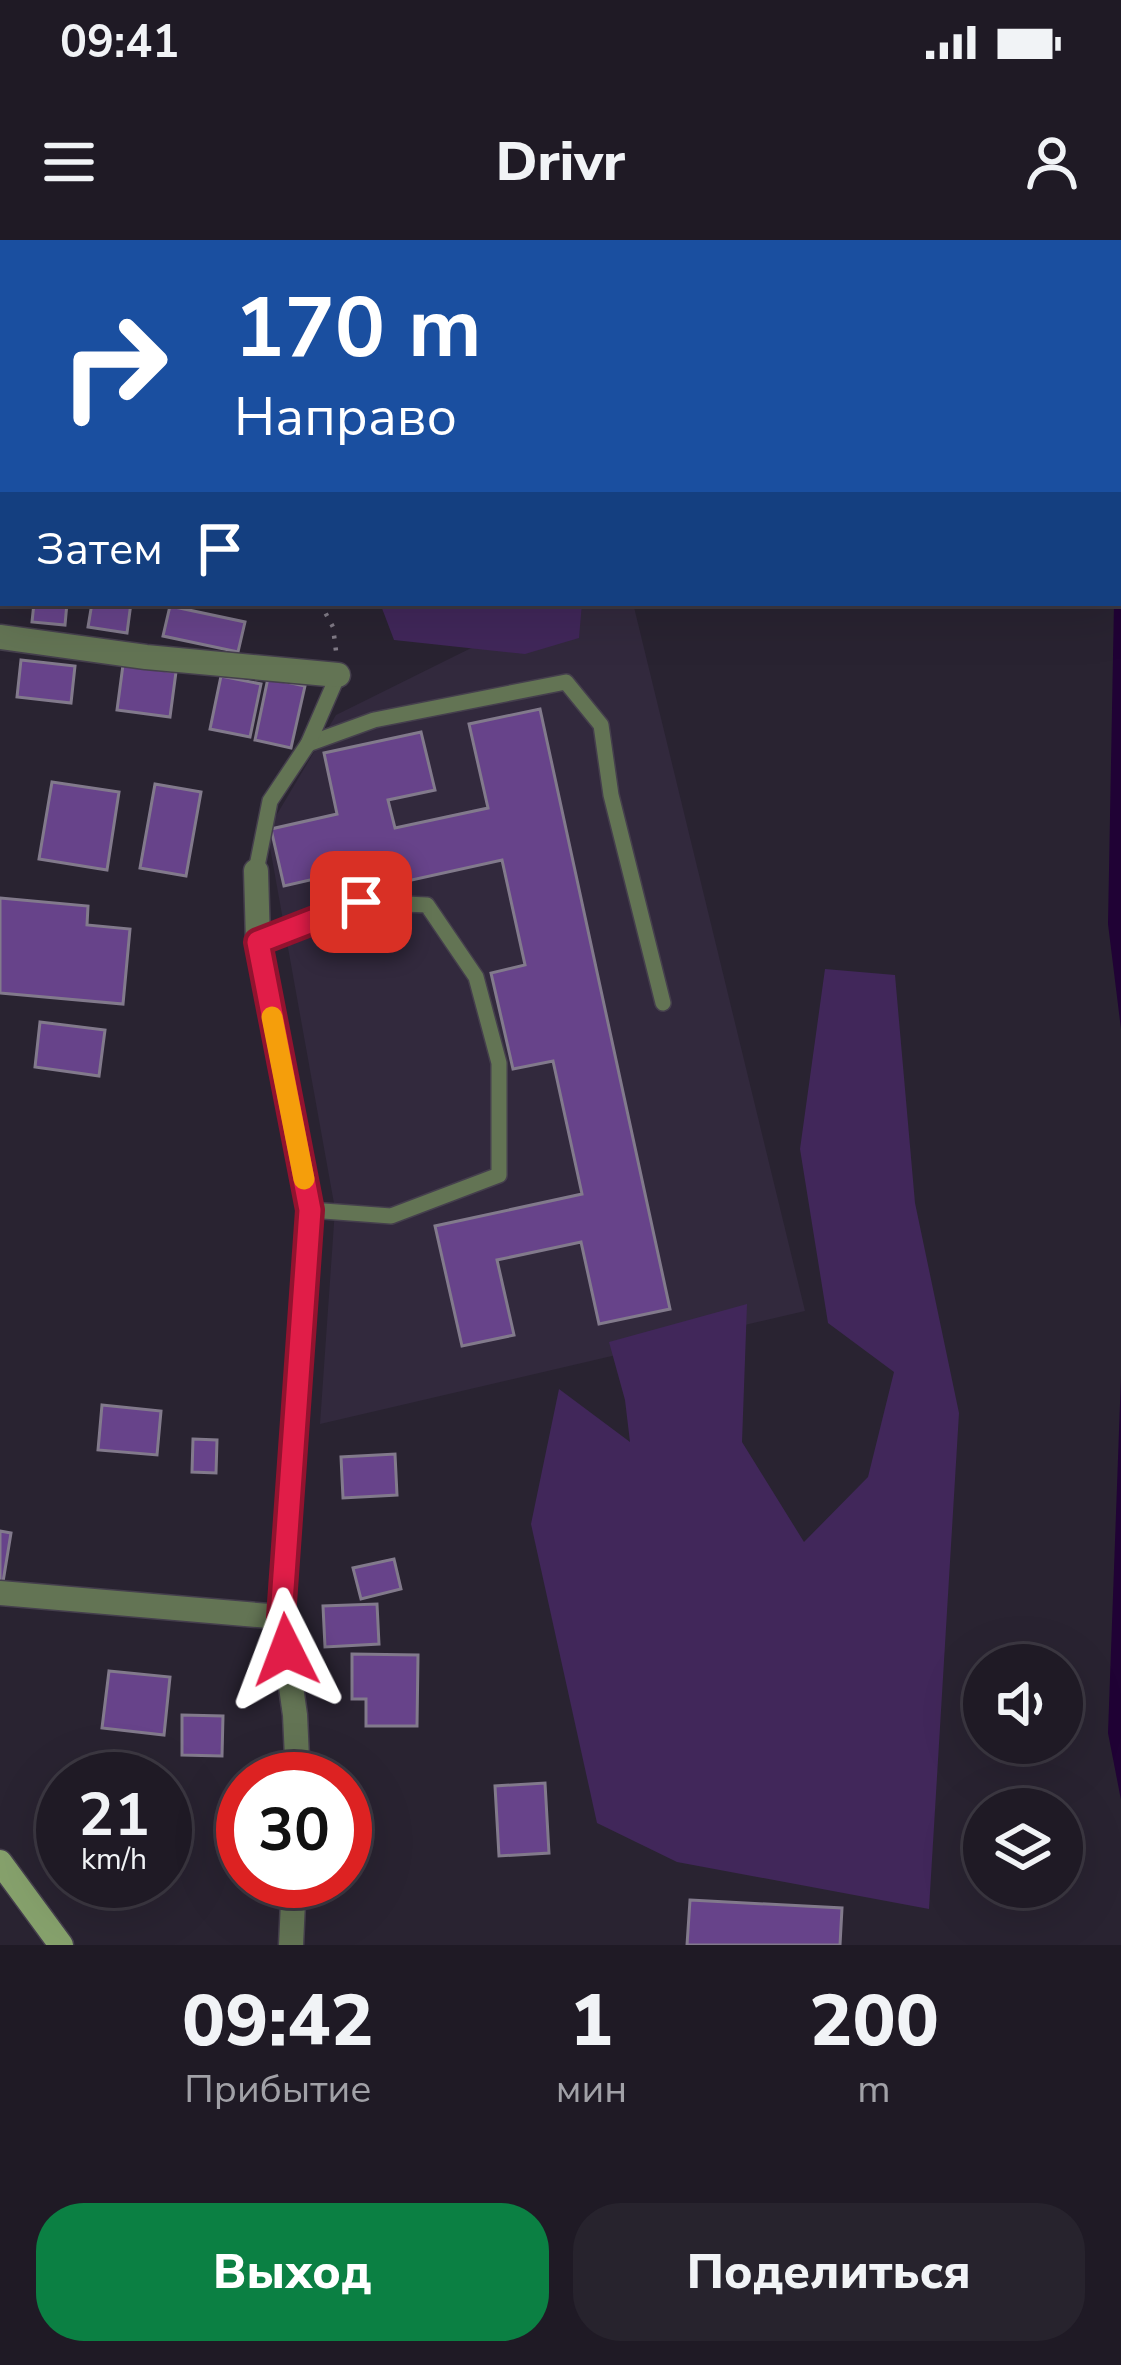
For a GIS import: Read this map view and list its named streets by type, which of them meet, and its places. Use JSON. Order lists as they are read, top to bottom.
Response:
{
  "page": {
    "status": "09:41",
    "header": "Drivr",
    "turn": ["170 m", "Направо"],
    "then": "Затем",
    "speed": "21 km/h",
    "limit": "30",
    "eta": [
      "09:42",
      "Прибытие",
      "1",
      "мин",
      "200",
      "m"
    ],
    "buttons": ["Выход", "Поделиться"]
  }
}
